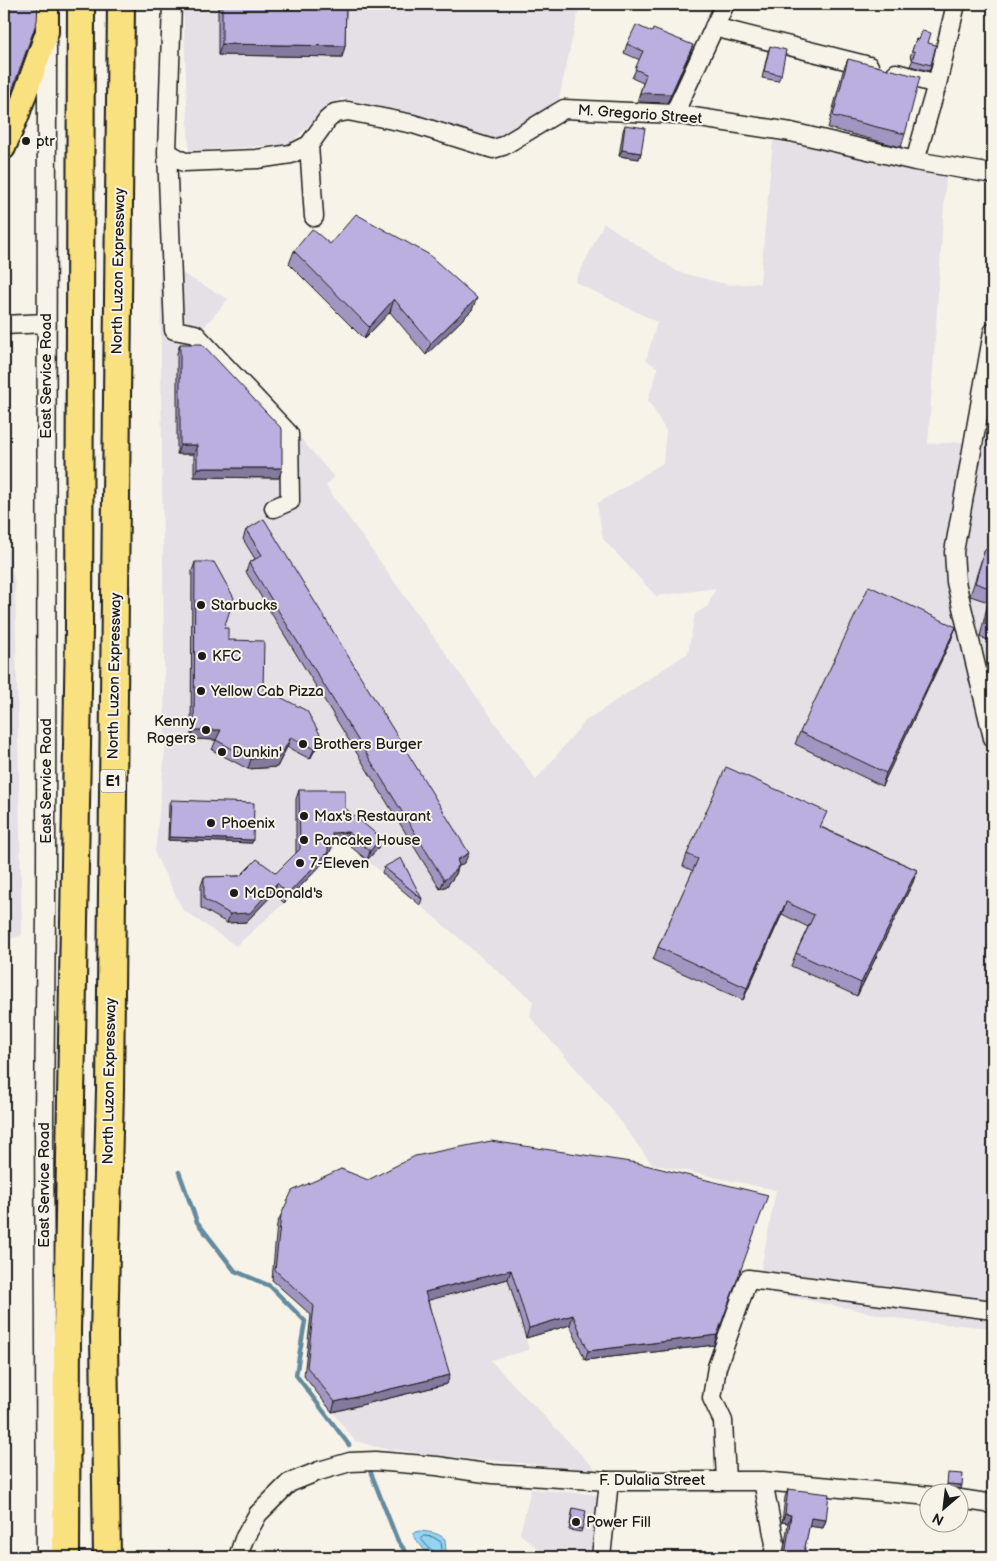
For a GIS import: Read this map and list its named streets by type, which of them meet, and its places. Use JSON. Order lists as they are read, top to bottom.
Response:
{
  "streets": {
    "highway": ["North Luzon Expressway", "E1"],
    "main road": ["East Service Road"],
    "street": ["M. Gregorio Street", "F. Dulalia Street"]
  },
  "places": [
    "ptr",
    "Starbucks",
    "KFC",
    "Yellow Cab Pizza",
    "Kenny Rogers",
    "Brothers Burger",
    "Dunkin'",
    "Max's Restaurant",
    "Phoenix",
    "Pancake House",
    "7-Eleven",
    "McDonald's",
    "Power Fill"
  ],
  "north": "bottom left"
}
